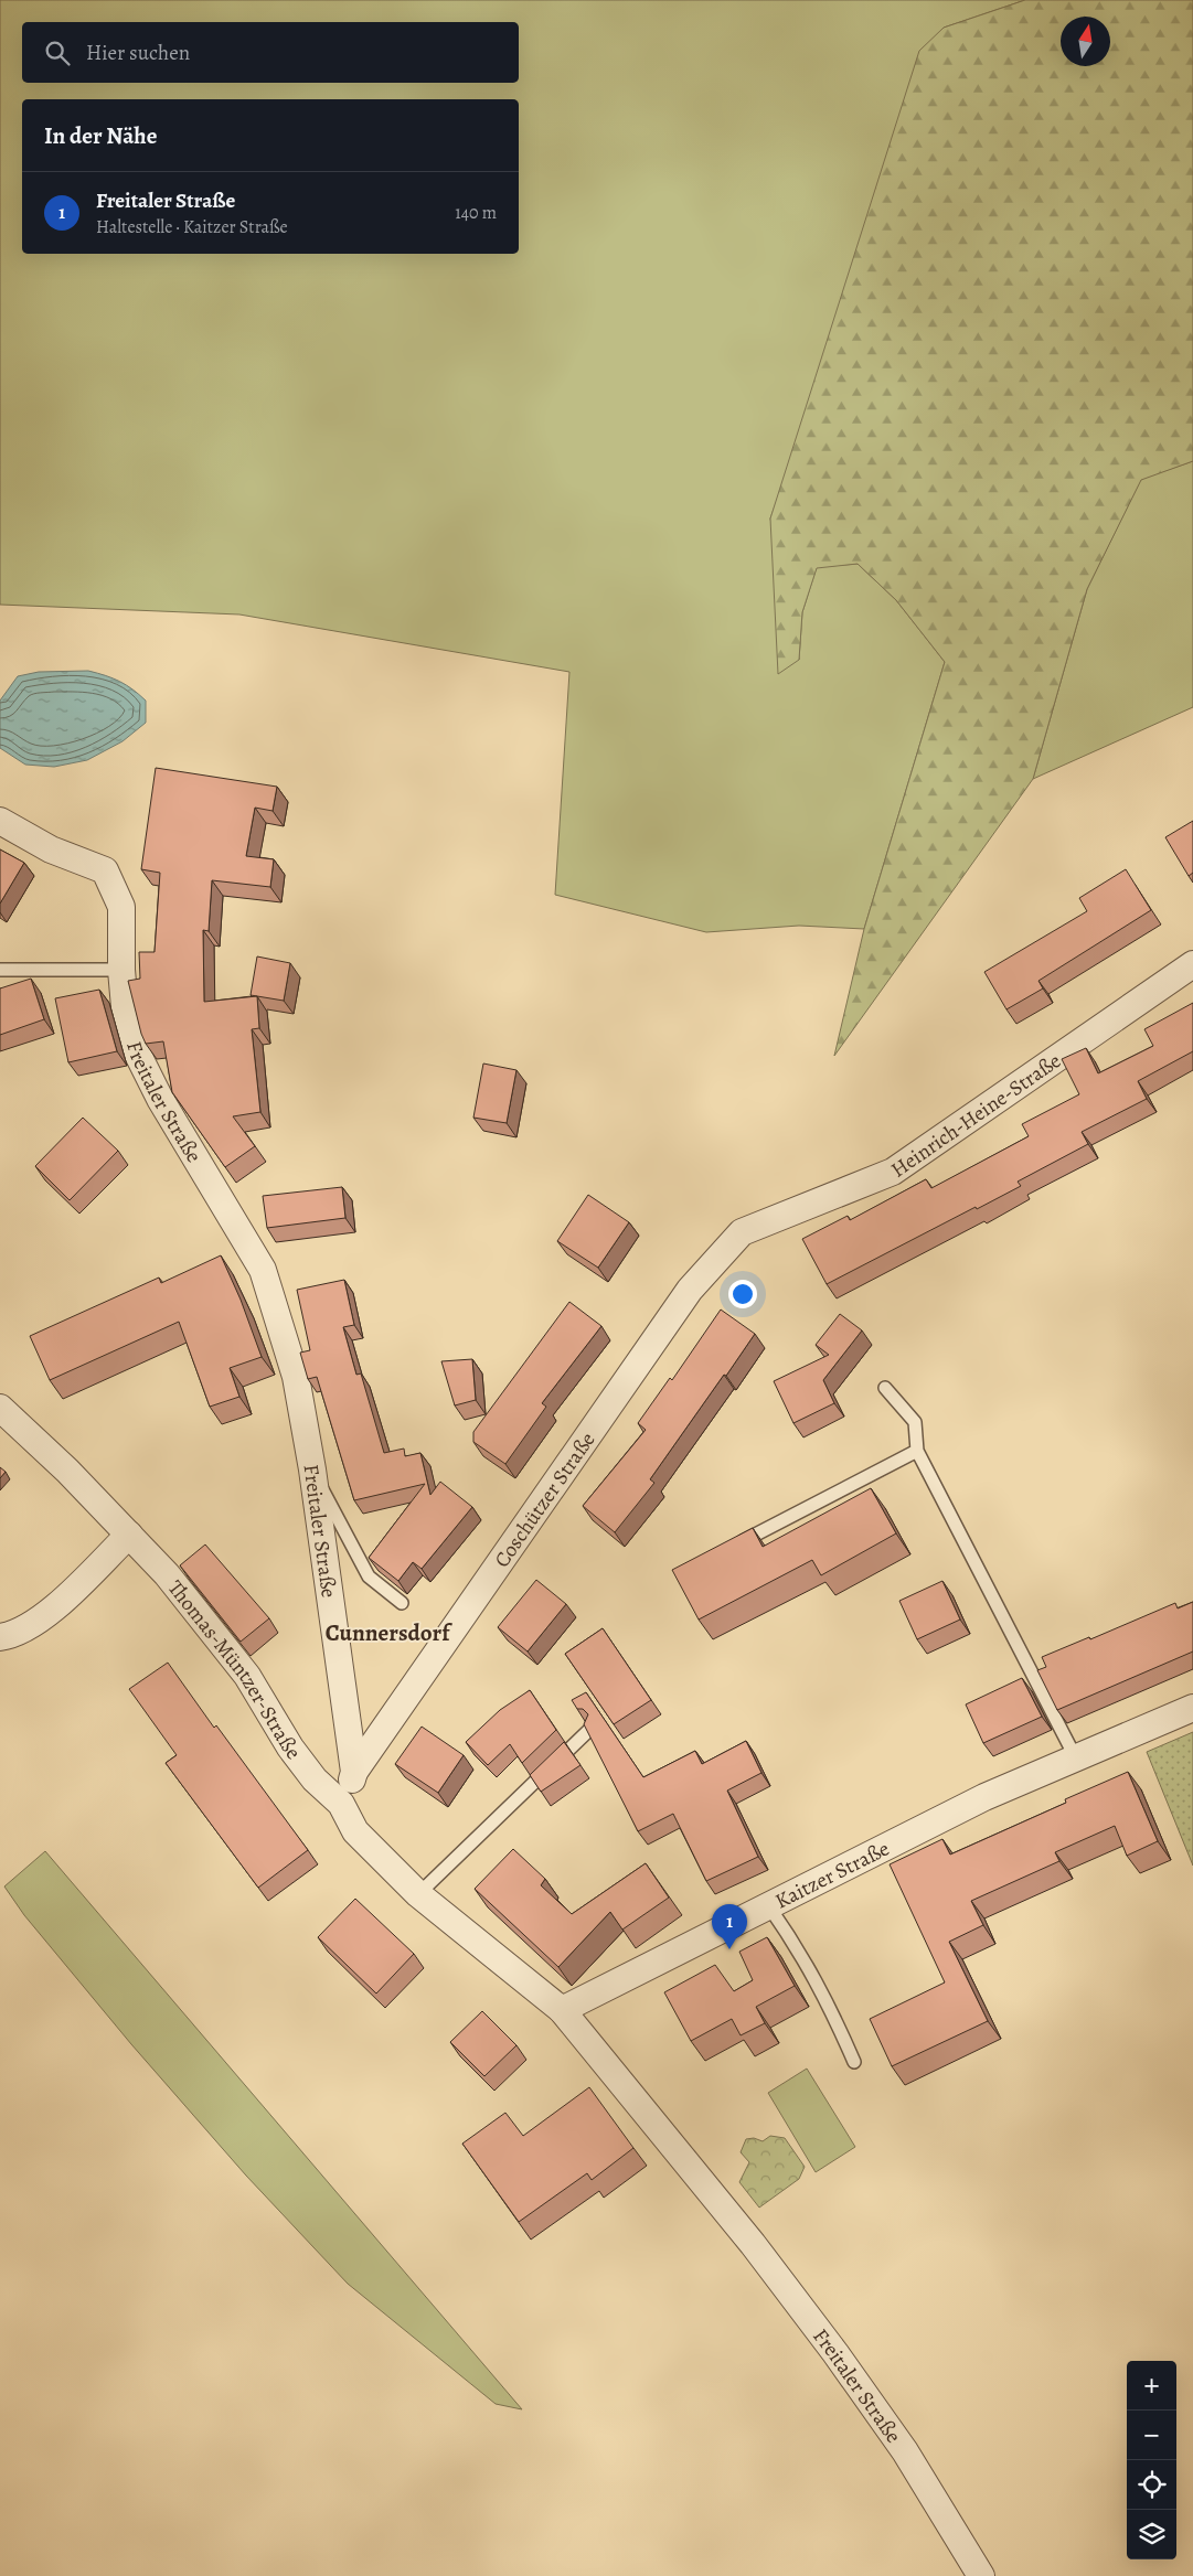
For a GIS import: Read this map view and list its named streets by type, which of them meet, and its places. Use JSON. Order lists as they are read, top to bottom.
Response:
{
  "streets": {
    "street": [
      "Freitaler Straße",
      "Heinrich-Heine-Straße",
      "Coschützer Straße",
      "Thomas-Müntzer-Straße",
      "Kaitzer Straße"
    ]
  },
  "crossings": [
    ["Freitaler Straße", "Coschützer Straße"],
    ["Freitaler Straße", "Thomas-Müntzer-Straße"],
    ["Freitaler Straße", "Kaitzer Straße"],
    ["Heinrich-Heine-Straße", "Coschützer Straße"]
  ],
  "districts": ["Cunnersdorf"],
  "north": "top",
  "page": {
    "search": "Hier suchen",
    "heading": "In der Nähe",
    "list": [
      {
        "mark": "1",
        "name": "Freitaler Straße",
        "note": "Haltestelle · Kaitzer Straße",
        "value": "140 m"
      }
    ],
    "pins": "1",
    "map_buttons": ["+", "−"]
  }
}
